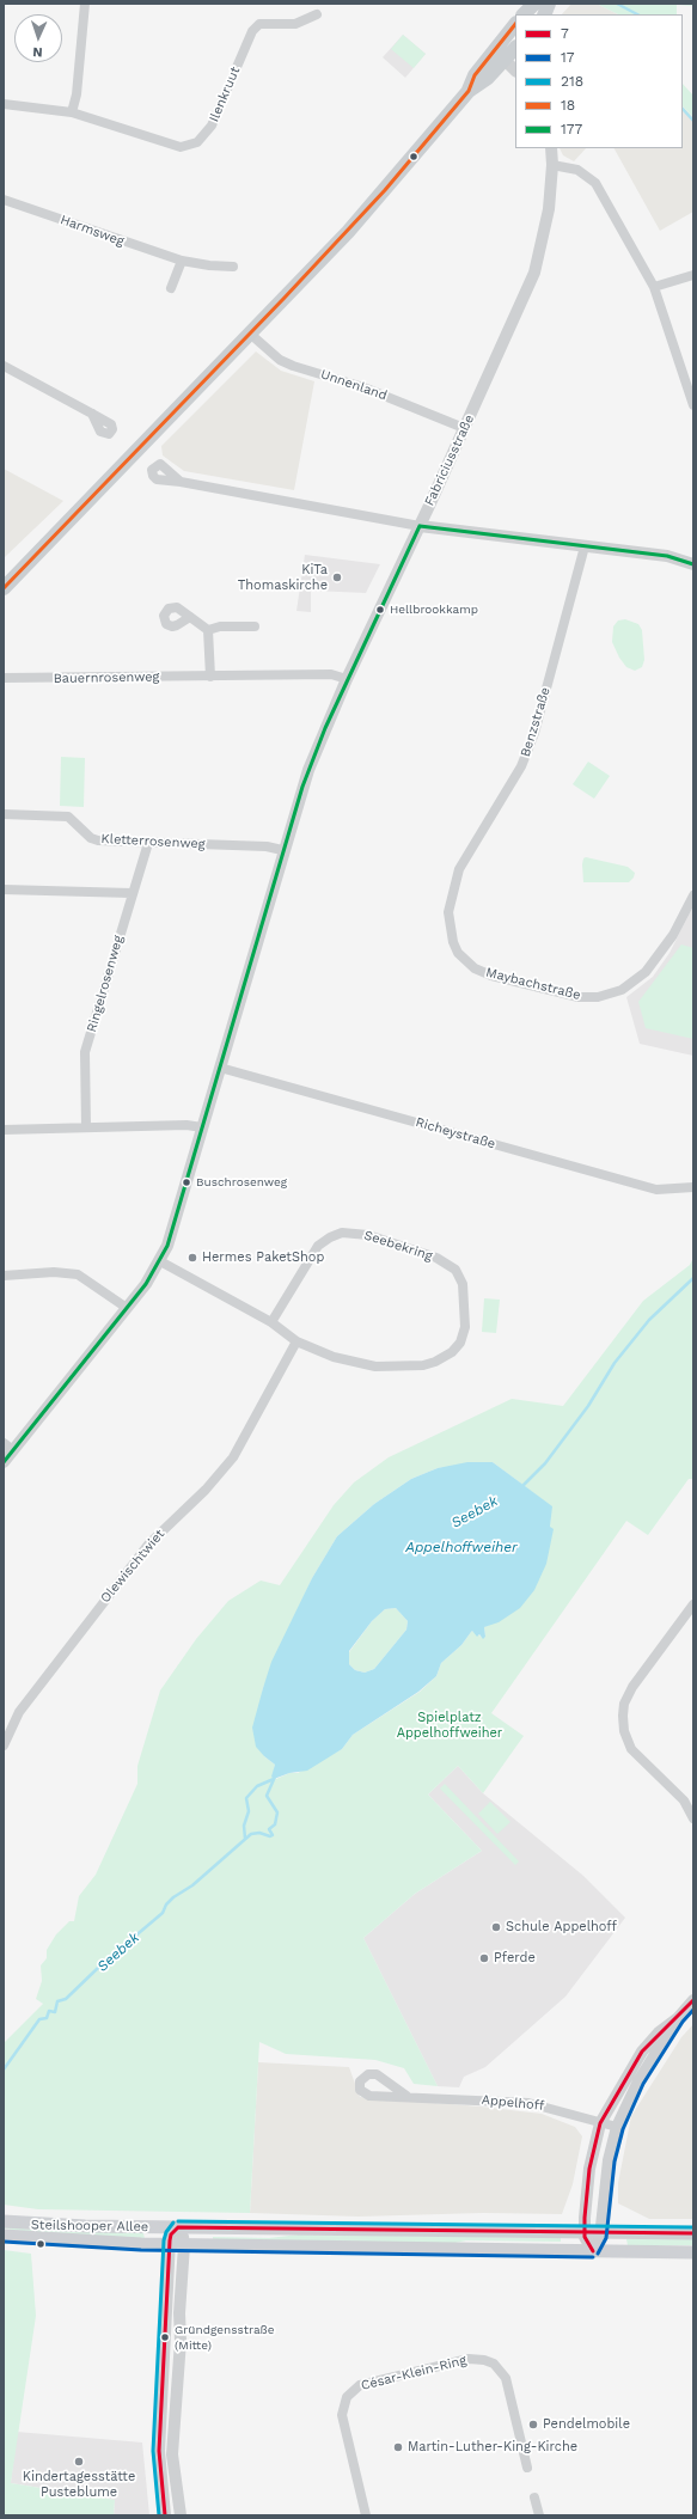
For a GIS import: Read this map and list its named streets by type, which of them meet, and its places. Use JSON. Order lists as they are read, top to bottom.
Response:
{
  "streets": {
    "main road": ["Steilshooper Allee"],
    "street": [
      "Ilenkruut",
      "Harmsweg",
      "Unnenland",
      "Fabriciusstraße",
      "Bauernrosenweg",
      "Benzstraße",
      "Kletterrosenweg",
      "Ringelrosenweg",
      "Maybachstraße",
      "Richeystraße",
      "Seebekring",
      "Olewischtwiet",
      "Appelhoff",
      "César-Klein-Ring"
    ]
  },
  "crossings": [
    ["Unnenland", "Fabriciusstraße"],
    ["Fabriciusstraße", "Bauernrosenweg"],
    ["Fabriciusstraße", "Kletterrosenweg"],
    ["Fabriciusstraße", "Richeystraße"],
    ["Fabriciusstraße", "Seebekring"],
    ["Benzstraße", "Maybachstraße"],
    ["Kletterrosenweg", "Ringelrosenweg"],
    ["Seebekring", "Olewischtwiet"]
  ],
  "water": ["Seebek", "Appelhoffweiher"],
  "parks": ["Spielplatz Appelhoffweiher"],
  "places": [
    "KiTa Thomaskirche",
    "Hellbrookkamp",
    "Buschrosenweg",
    "Hermes PaketShop",
    "Schule Appelhoff",
    "Pferde",
    "Gründgensstraße (Mitte)",
    "Pendelmobile",
    "Martin-Luther-King-Kirche",
    "Kindertagesstätte Pusteblume"
  ],
  "lines": [
    "transit line 18",
    "transit line 177",
    "transit line 7",
    "transit line 17",
    "transit line 218"
  ],
  "legend": [
    "7",
    "17",
    "218",
    "18",
    "177"
  ],
  "north": "bottom"
}
